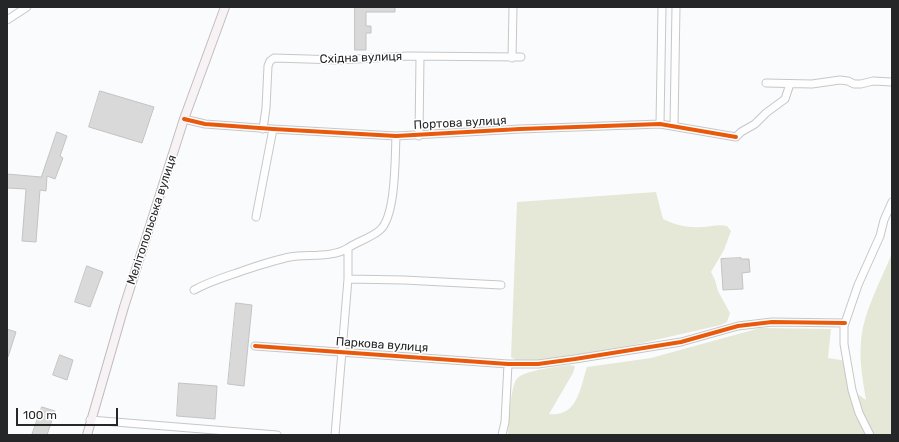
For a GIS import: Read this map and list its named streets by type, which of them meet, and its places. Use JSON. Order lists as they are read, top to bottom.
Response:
{
  "streets": {
    "main road": ["Мелітопольська вулиця"],
    "street": ["Східна вулиця", "Портова вулиця", "Паркова вулиця"]
  },
  "crossings": [
    ["Східна вулиця", "Портова вулиця"],
    ["Портова вулиця", "Мелітопольська вулиця"]
  ],
  "scale_bar": "100 m"
}
